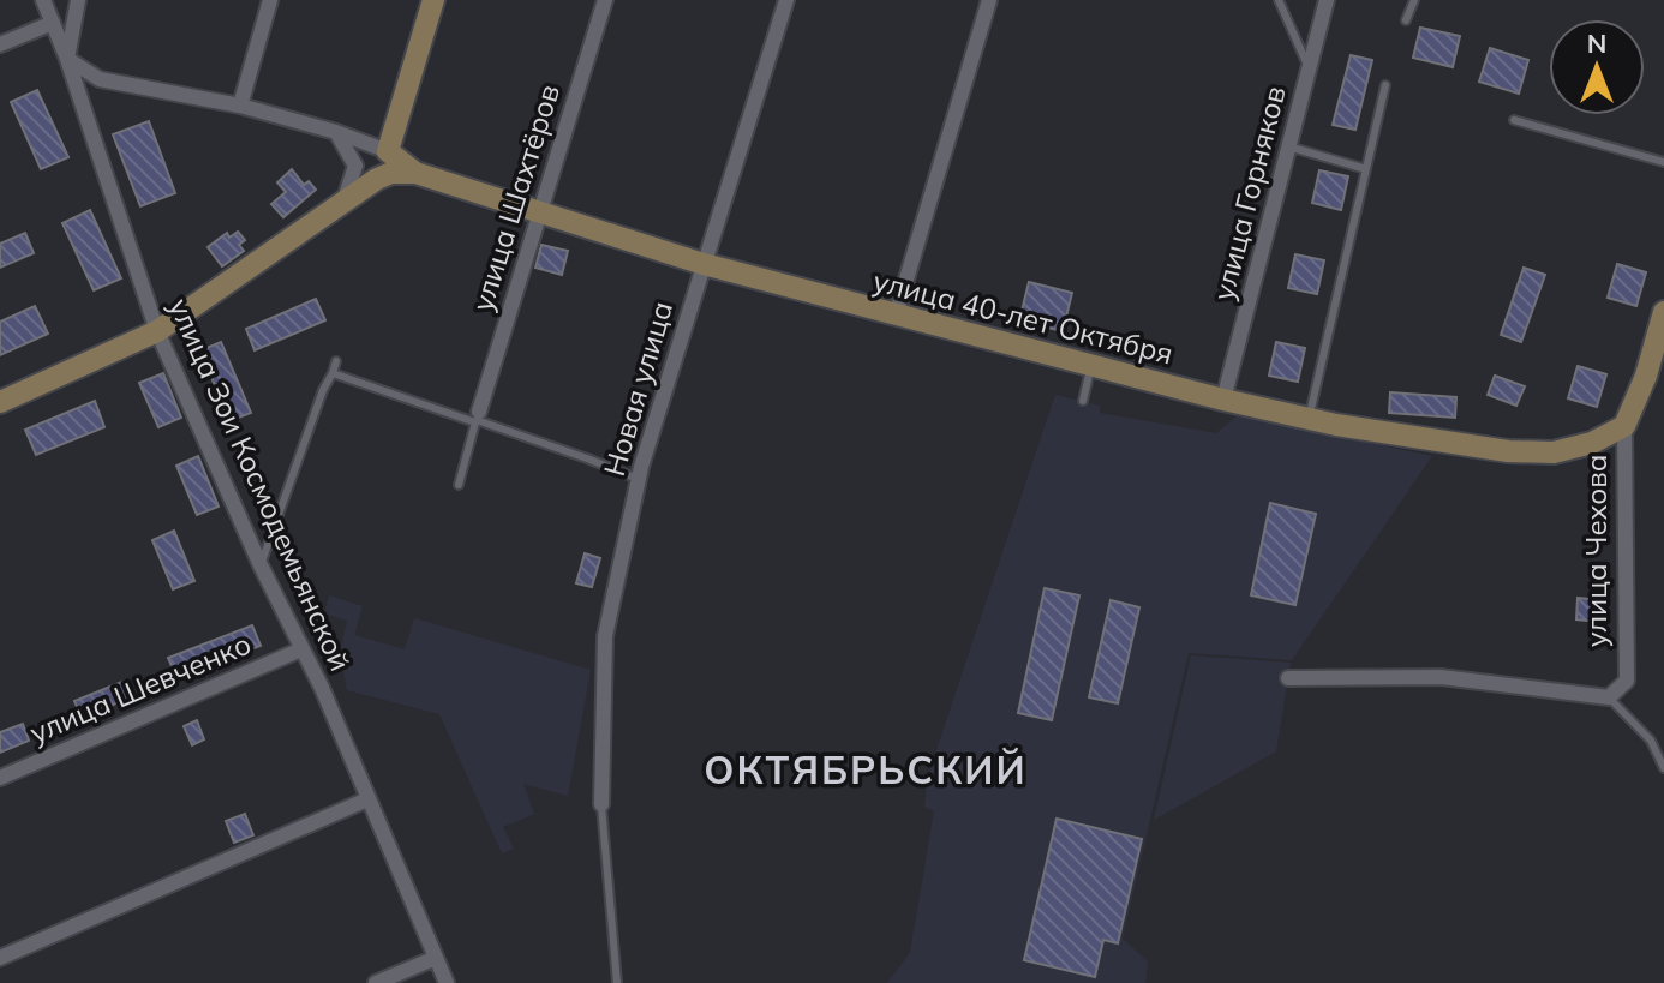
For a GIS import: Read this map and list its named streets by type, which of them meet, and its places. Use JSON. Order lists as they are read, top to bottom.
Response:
{
  "streets": {
    "street": [
      "улица Горняков",
      "улица Шахтёров",
      "улица 40-лет Октября",
      "Новая улица",
      "улица Зои Космодемьянской",
      "улица Чехова",
      "улица Шевченко"
    ]
  },
  "crossings": [
    ["улица Горняков", "улица 40-лет Октября"],
    ["улица Шахтёров", "улица 40-лет Октября"],
    ["улица 40-лет Октября", "Новая улица"],
    ["улица 40-лет Октября", "улица Зои Космодемьянской"],
    ["улица 40-лет Октября", "улица Чехова"],
    ["улица Зои Космодемьянской", "улица Шевченко"]
  ],
  "districts": ["ОКТЯБРЬСКИЙ"],
  "north": "top"
}
